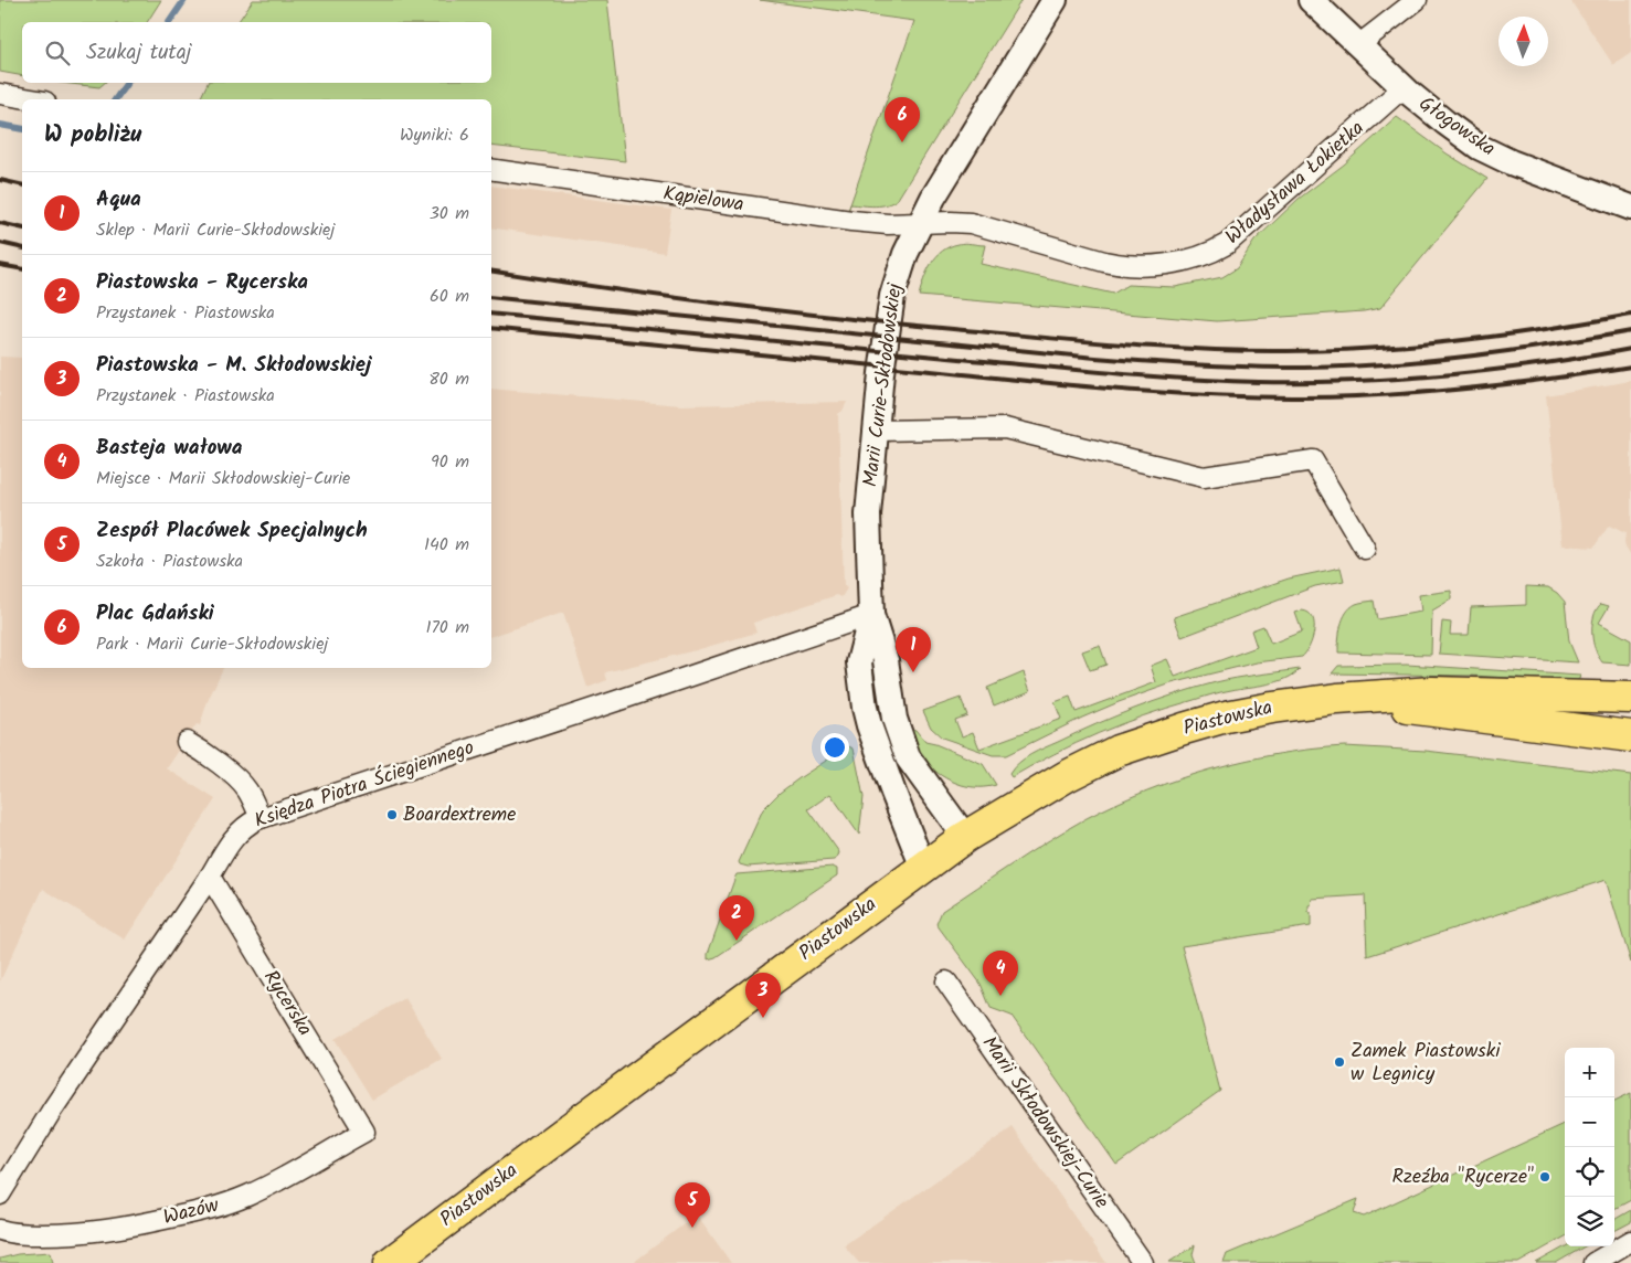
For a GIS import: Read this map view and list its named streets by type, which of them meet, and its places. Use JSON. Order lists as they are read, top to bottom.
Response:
{
  "streets": {
    "main road": ["Piastowska"],
    "street": [
      "Głogowska",
      "Władysława Łokietka",
      "Kąpielowa",
      "Marii Curie-Skłodowskiej",
      "Księdza Piotra Ściegiennego",
      "Rycerska",
      "Marii Skłodowskiej-Curie",
      "Wazów"
    ]
  },
  "crossings": [
    ["Głogowska", "Władysława Łokietka"],
    ["Władysława Łokietka", "Kąpielowa"],
    ["Władysława Łokietka", "Marii Curie-Skłodowskiej"],
    ["Kąpielowa", "Marii Curie-Skłodowskiej"],
    ["Marii Curie-Skłodowskiej", "Piastowska"],
    ["Marii Curie-Skłodowskiej", "Księdza Piotra Ściegiennego"],
    ["Księdza Piotra Ściegiennego", "Rycerska"],
    ["Rycerska", "Wazów"]
  ],
  "places": ["Boardextreme", "Zamek Piastowski w Legnicy", "Rzeźba \"Rycerze\""],
  "north": "top",
  "page": {
    "search": "Szukaj tutaj",
    "pins": [
      "6",
      "1",
      "2",
      "4",
      "3",
      "5"
    ],
    "heading": ["W pobliżu", "Wyniki: 6"],
    "list": [
      {
        "mark": "1",
        "name": "Aqua",
        "note": "Sklep · Marii Curie-Skłodowskiej",
        "value": "30 m"
      },
      {
        "mark": "2",
        "name": "Piastowska - Rycerska",
        "note": "Przystanek · Piastowska",
        "value": "60 m"
      },
      {
        "mark": "3",
        "name": "Piastowska - M. Skłodowskiej",
        "note": "Przystanek · Piastowska",
        "value": "80 m"
      },
      {
        "mark": "4",
        "name": "Basteja wałowa",
        "note": "Miejsce · Marii Skłodowskiej-Curie",
        "value": "90 m"
      },
      {
        "mark": "5",
        "name": "Zespół Placówek Specjalnych",
        "note": "Szkoła · Piastowska",
        "value": "140 m"
      },
      {
        "mark": "6",
        "name": "Plac Gdański",
        "note": "Park · Marii Curie-Skłodowskiej",
        "value": "170 m"
      }
    ],
    "map_buttons": ["+", "−"]
  }
}
